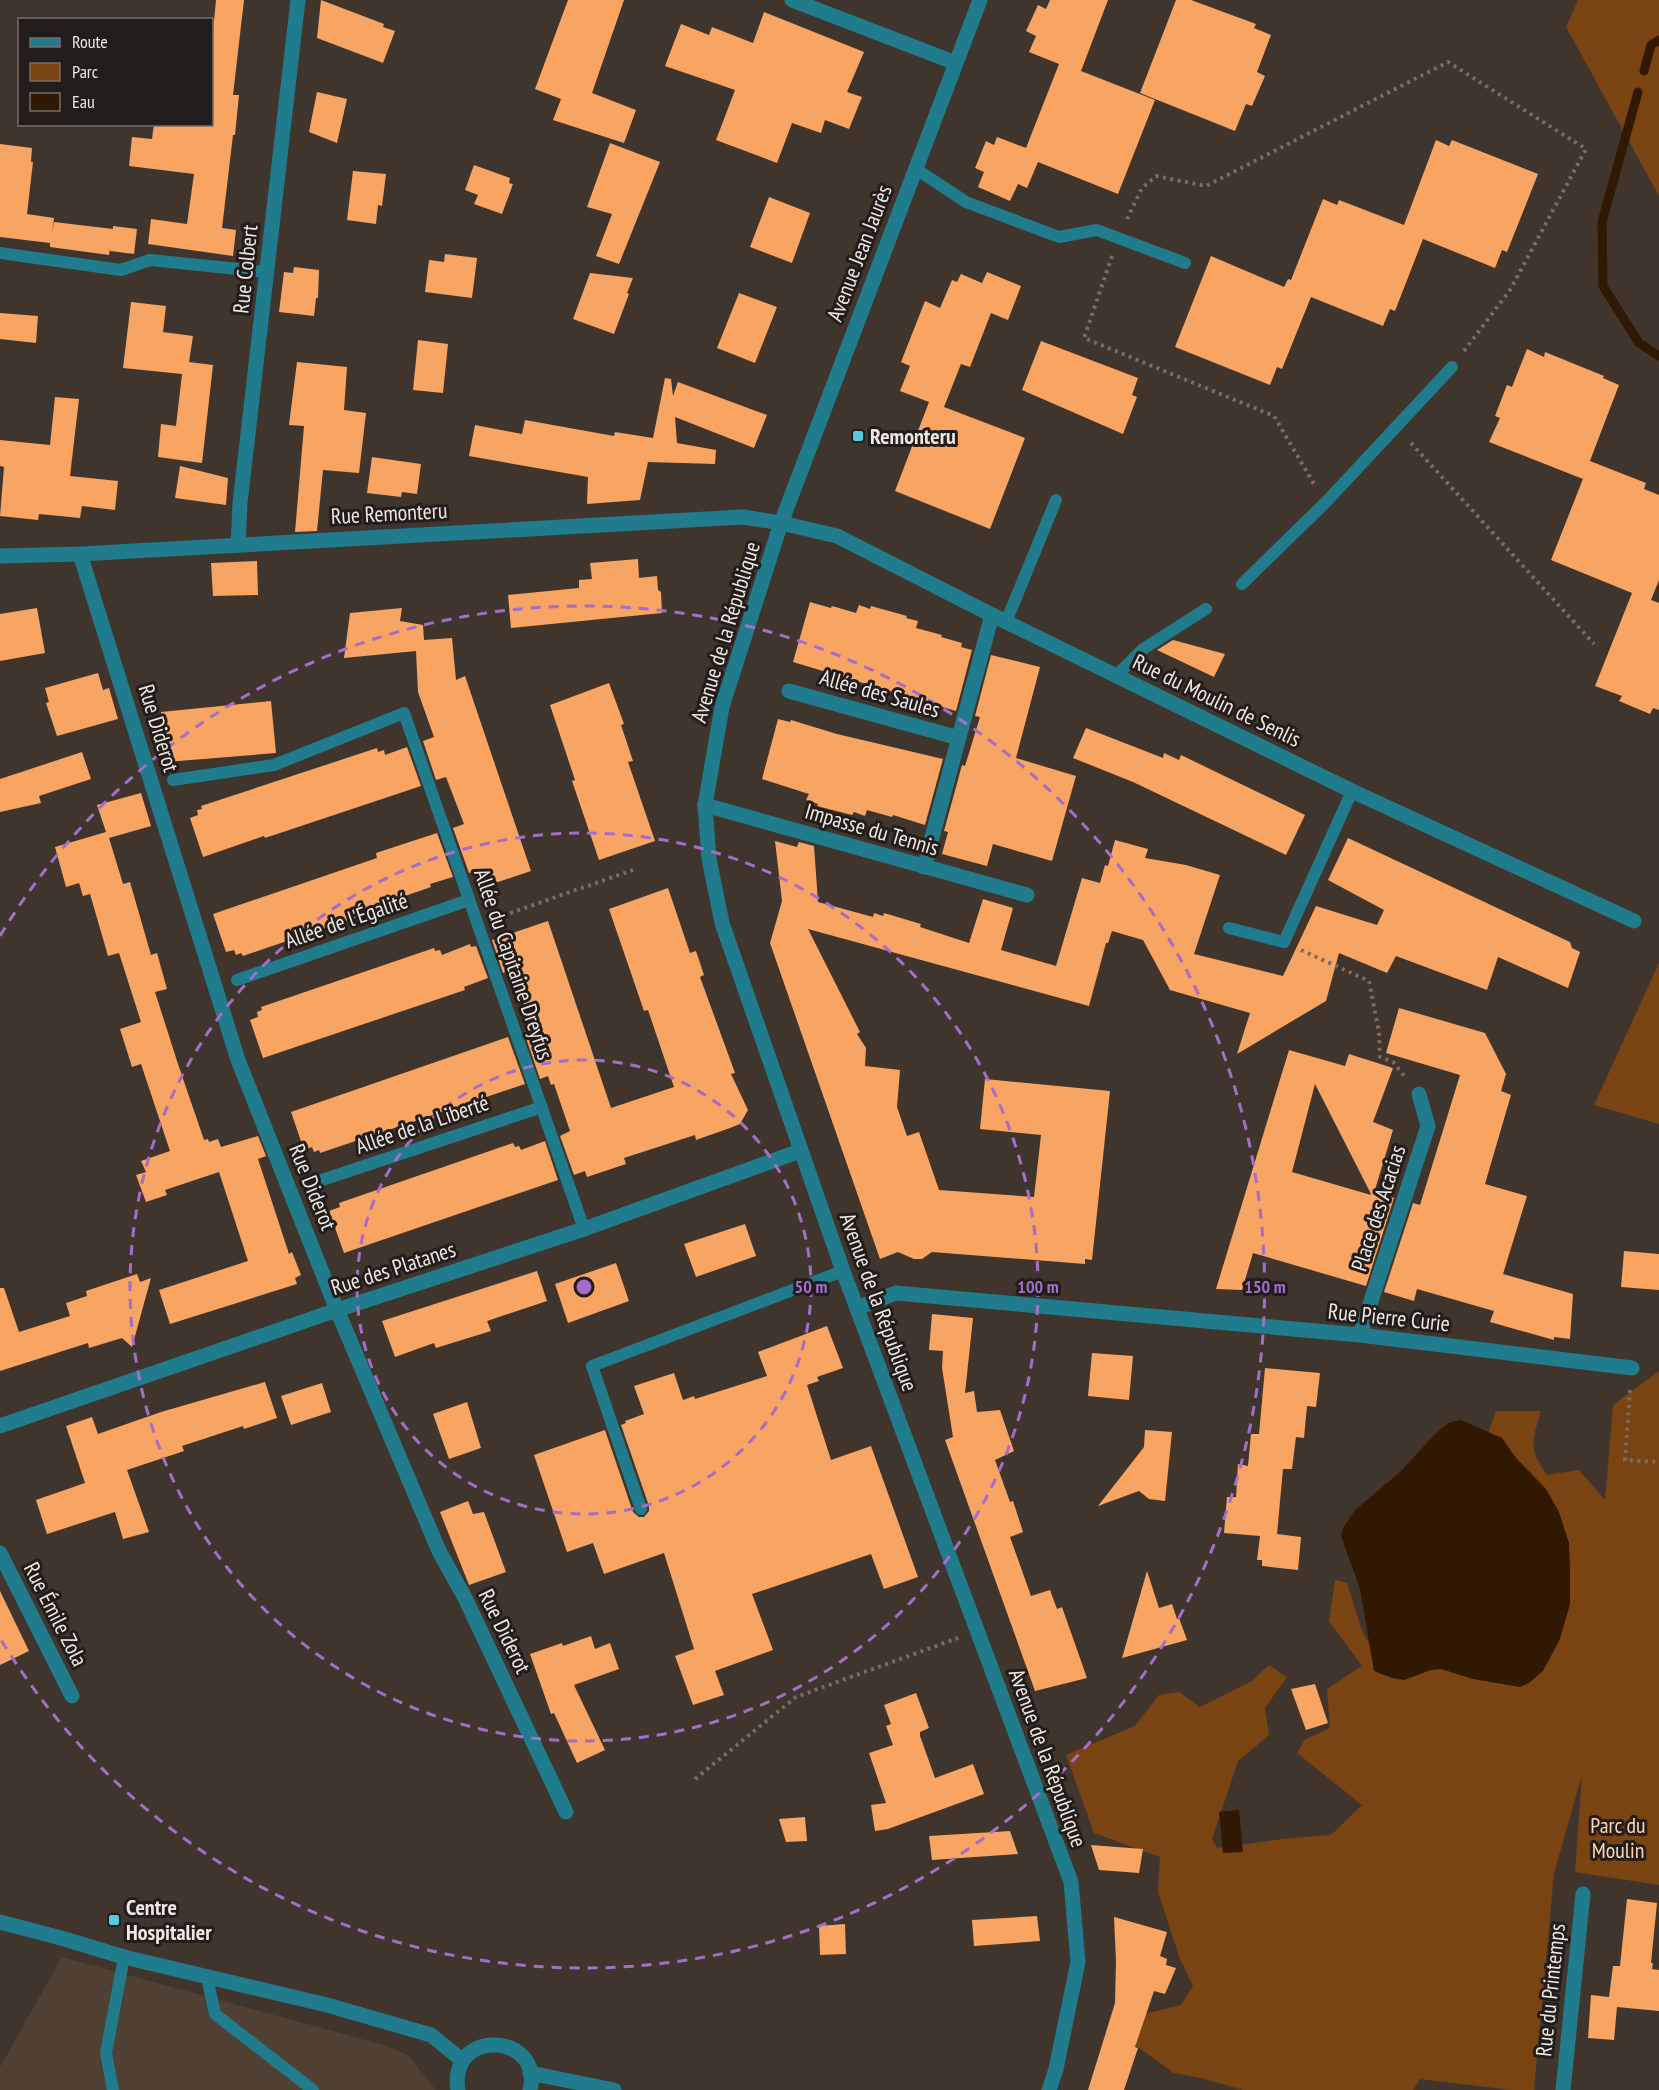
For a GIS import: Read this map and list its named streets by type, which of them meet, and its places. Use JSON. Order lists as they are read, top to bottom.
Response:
{
  "streets": {
    "street": [
      "Avenue Jean Jaurès",
      "Rue Colbert",
      "Rue Remonteru",
      "Avenue de la République",
      "Allée des Saules",
      "Rue du Moulin de Senlis",
      "Rue Diderot",
      "Impasse du Tennis",
      "Place des Acacias",
      "Rue des Platanes",
      "Rue Pierre Curie",
      "Rue Émile Zola",
      "Rue du Printemps"
    ],
    "lane": ["Allée de l'Égalité", "Allée du Capitaine Dreyfus", "Allée de la Liberté"]
  },
  "crossings": [
    ["Avenue Jean Jaurès", "Rue Remonteru"],
    ["Avenue Jean Jaurès", "Avenue de la République"],
    ["Avenue Jean Jaurès", "Rue du Moulin de Senlis"],
    ["Rue Colbert", "Rue Remonteru"],
    ["Rue Remonteru", "Avenue de la République"],
    ["Rue Remonteru", "Rue du Moulin de Senlis"],
    ["Rue Remonteru", "Rue Diderot"],
    ["Avenue de la République", "Rue du Moulin de Senlis"],
    ["Avenue de la République", "Impasse du Tennis"],
    ["Avenue de la République", "Rue des Platanes"],
    ["Avenue de la République", "Rue Pierre Curie"],
    ["Allée des Saules", "Rue du Moulin de Senlis"],
    ["Allée des Saules", "Impasse du Tennis"],
    ["Rue Diderot", "Rue des Platanes"],
    ["Allée de l'Égalité", "Allée du Capitaine Dreyfus"],
    ["Allée du Capitaine Dreyfus", "Allée de la Liberté"],
    ["Allée du Capitaine Dreyfus", "Rue des Platanes"],
    ["Place des Acacias", "Rue Pierre Curie"]
  ],
  "parks": ["Parc du Moulin"],
  "places": {
    "transit": ["Remonteru", "Centre Hospitalier"]
  },
  "legend": ["Route", "Parc", "Eau"],
  "rings": ["50 m", "100 m", "150 m"]
}
